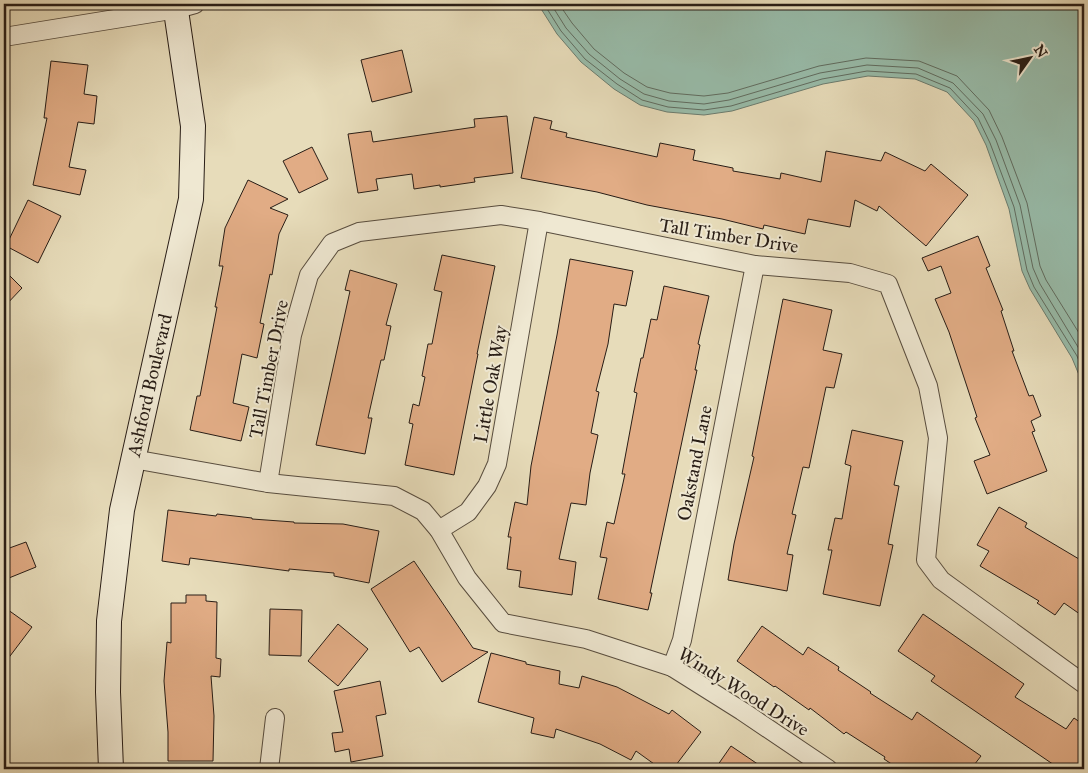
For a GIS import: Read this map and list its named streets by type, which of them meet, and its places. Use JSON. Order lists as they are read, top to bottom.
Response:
{
  "streets": {
    "street": [
      "Tall Timber Drive",
      "Little Oak Way",
      "Ashford Boulevard",
      "Oakstand Lane",
      "Windy Wood Drive"
    ]
  },
  "crossings": [
    ["Tall Timber Drive", "Little Oak Way"],
    ["Tall Timber Drive", "Oakstand Lane"],
    ["Tall Timber Drive", "Windy Wood Drive"],
    ["Little Oak Way", "Windy Wood Drive"],
    ["Ashford Boulevard", "Windy Wood Drive"],
    ["Oakstand Lane", "Windy Wood Drive"]
  ],
  "north": "top right"
}
